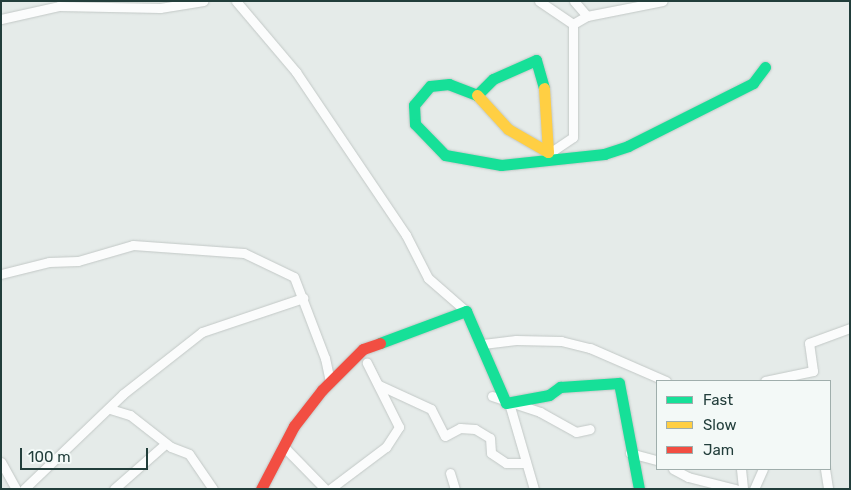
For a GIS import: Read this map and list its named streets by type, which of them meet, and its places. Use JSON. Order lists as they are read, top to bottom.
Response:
{
  "legend": ["Fast", "Slow", "Jam"],
  "scale_bar": "100 m"
}
